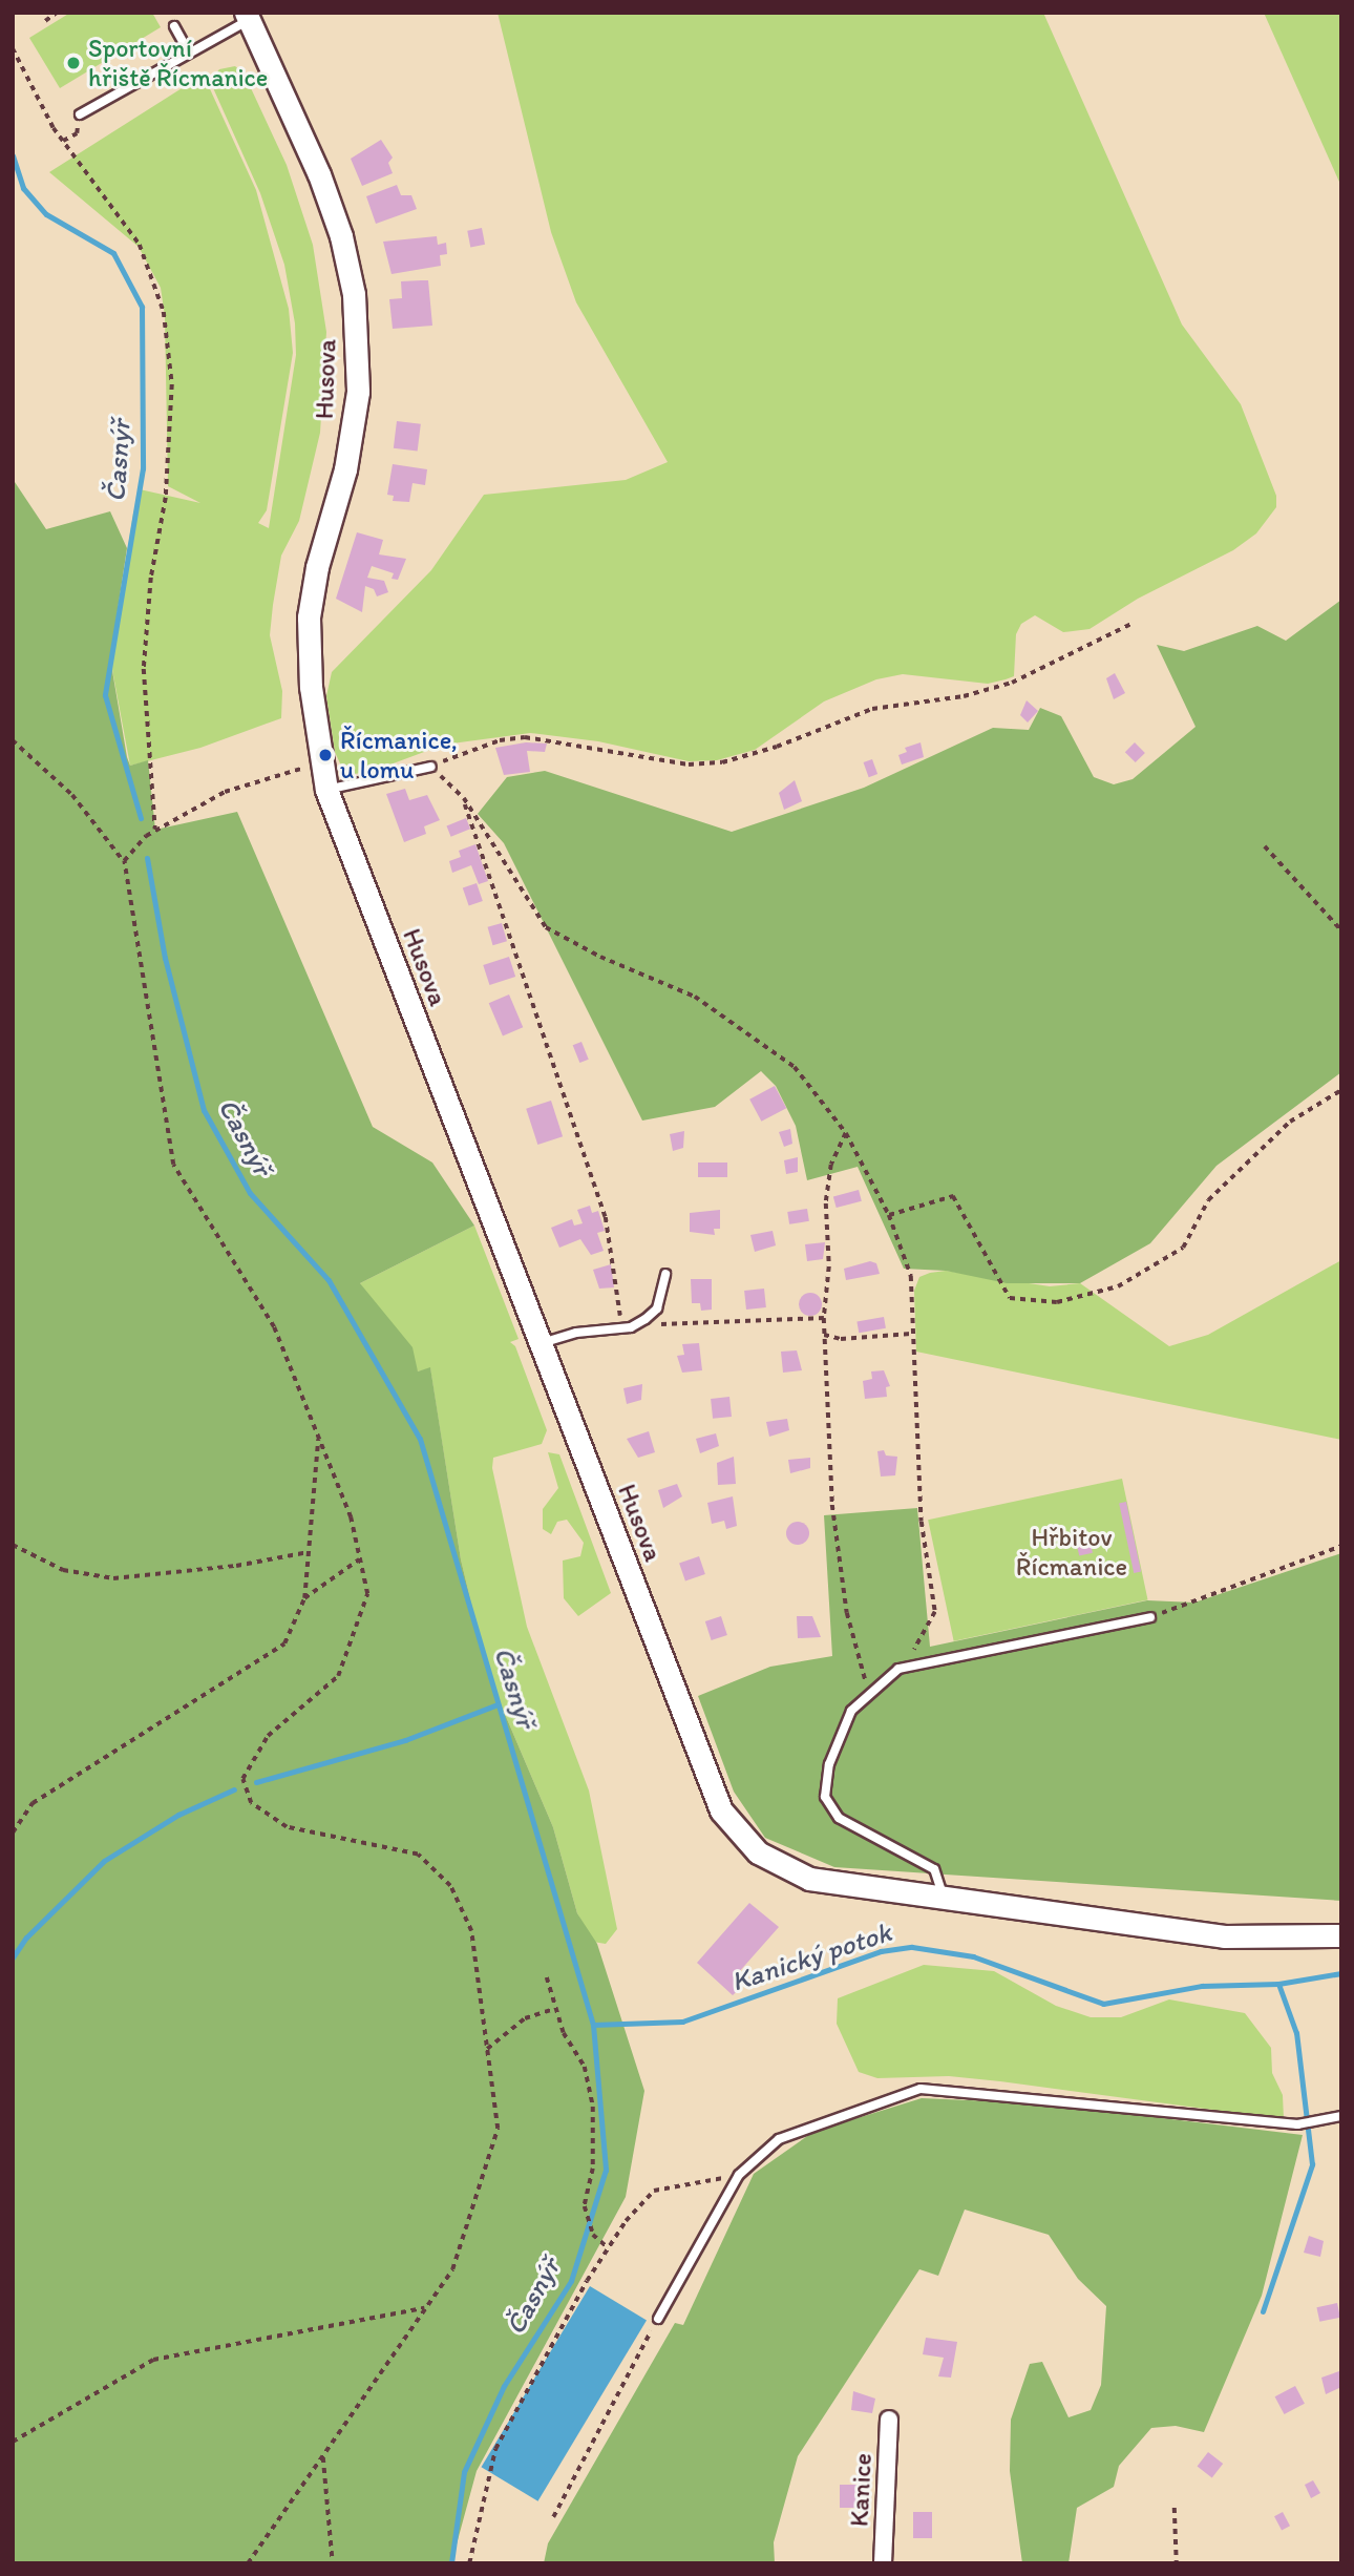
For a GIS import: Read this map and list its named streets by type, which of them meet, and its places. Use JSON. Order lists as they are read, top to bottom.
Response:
{
  "streets": {
    "main road": ["Husova"],
    "street": ["Kanice"]
  },
  "water": ["Časnýř", "Kanický potok"],
  "parks": ["Hřbitov Řícmanice"],
  "places": ["Sportovní hřiště Řícmanice", "Řícmanice, u lomu"]
}
